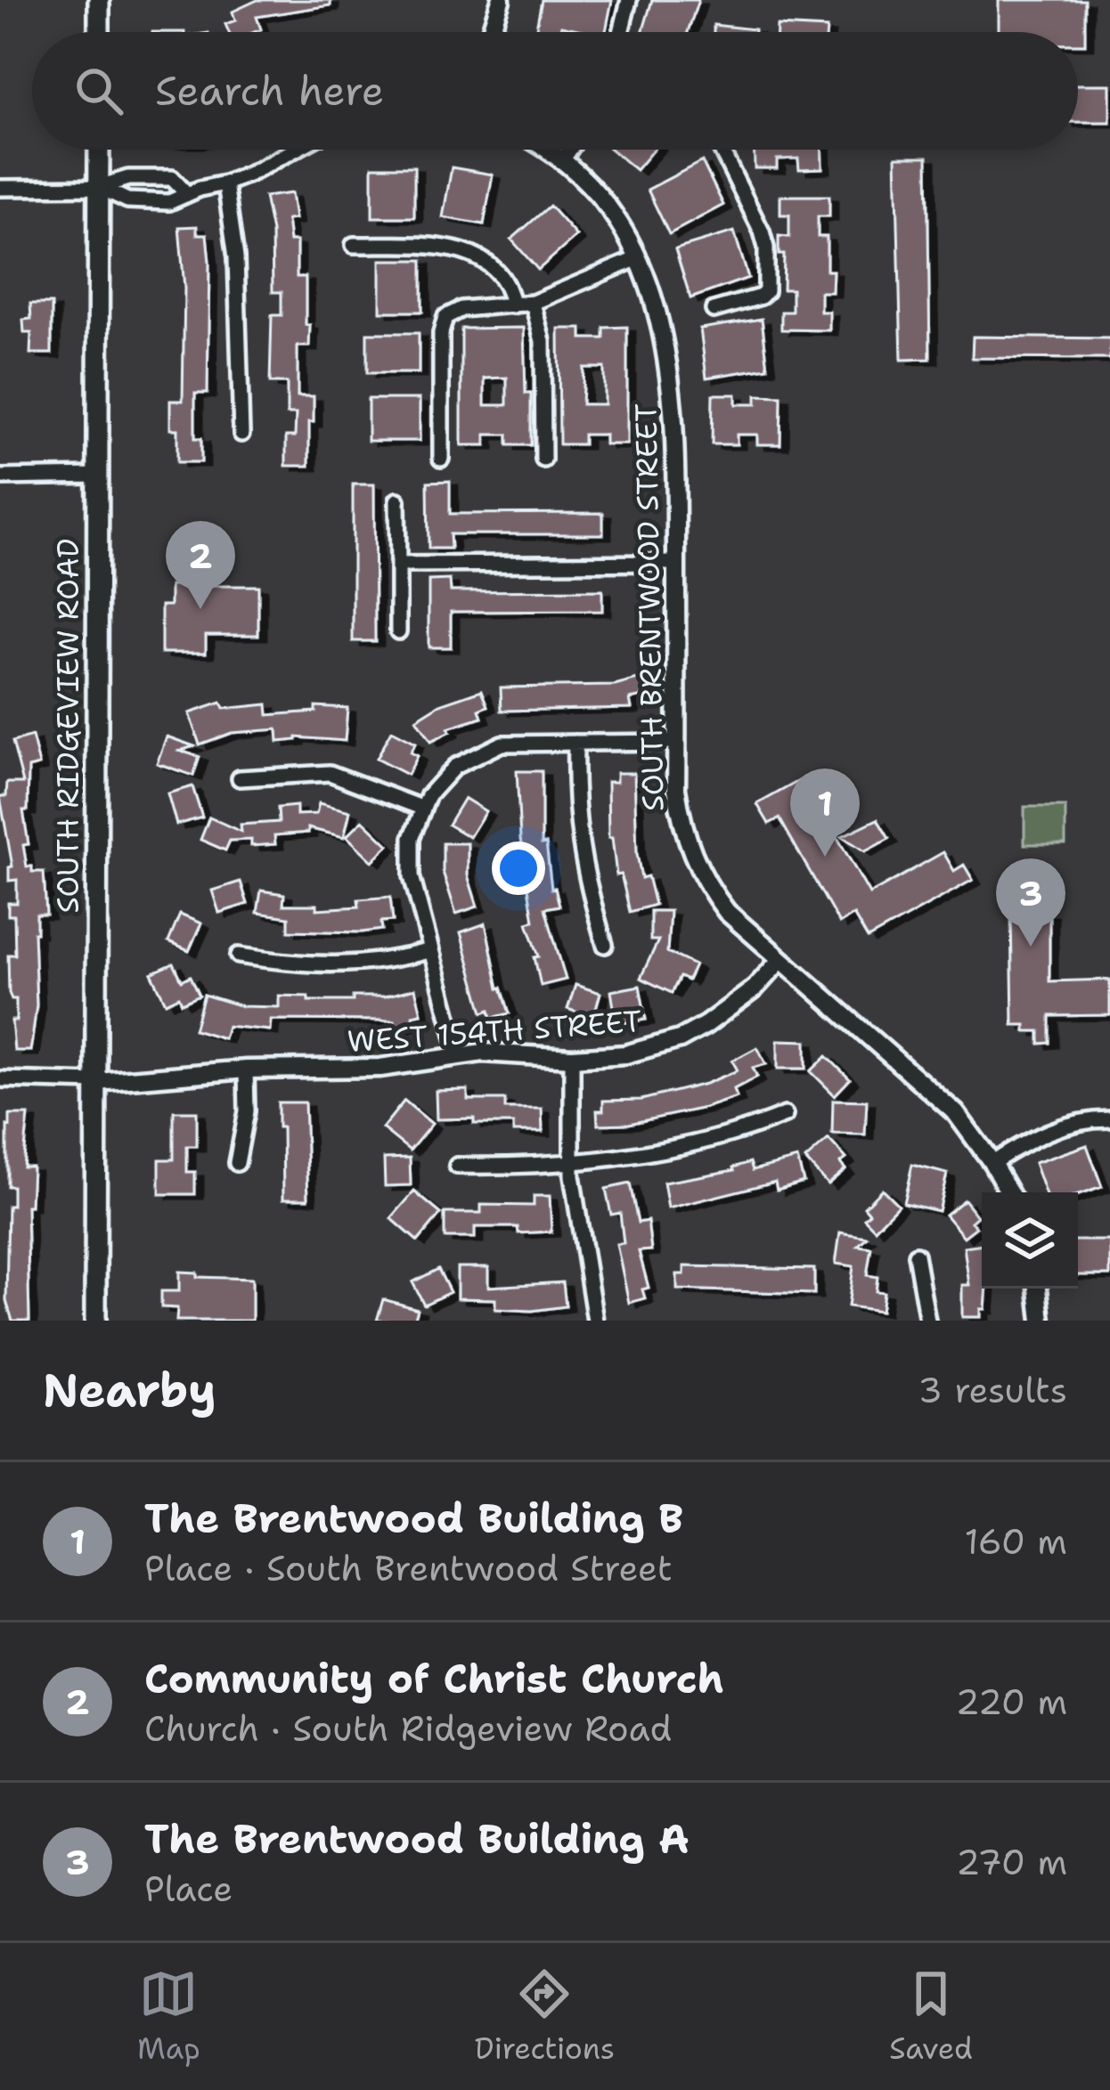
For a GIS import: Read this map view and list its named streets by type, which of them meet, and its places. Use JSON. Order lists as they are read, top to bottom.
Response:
{
  "streets": {
    "main road": ["SOUTH RIDGEVIEW ROAD"],
    "street": ["SOUTH BRENTWOOD STREET", "WEST 154TH STREET"]
  },
  "crossings": [
    ["SOUTH BRENTWOOD STREET", "WEST 154TH STREET"],
    ["SOUTH RIDGEVIEW ROAD", "WEST 154TH STREET"]
  ],
  "page": {
    "search": "Search here",
    "pins": ["2", "1", "3"],
    "heading": ["Nearby", "3 results"],
    "list": [
      {
        "mark": "1",
        "name": "The Brentwood Building B",
        "note": "Place · South Brentwood Street",
        "value": "160 m"
      },
      {
        "mark": "2",
        "name": "Community of Christ Church",
        "note": "Church · South Ridgeview Road",
        "value": "220 m"
      },
      {
        "mark": "3",
        "name": "The Brentwood Building A",
        "note": "Place",
        "value": "270 m"
      }
    ],
    "nav": ["Map", "Directions", "Saved"]
  }
}
